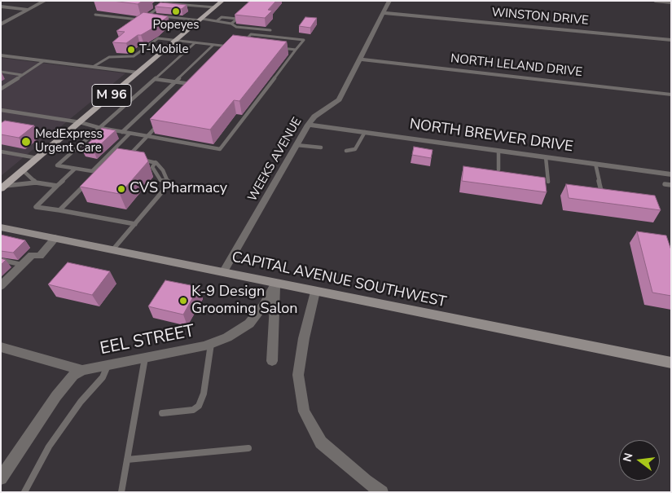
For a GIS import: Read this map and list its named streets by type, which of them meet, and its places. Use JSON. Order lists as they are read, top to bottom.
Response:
{
  "streets": {
    "main road": ["M 96", "CAPITAL AVENUE SOUTHWEST"],
    "street": [
      "WINSTON DRIVE",
      "NORTH LELAND DRIVE",
      "NORTH BREWER DRIVE",
      "WEEKS AVENUE",
      "EEL STREET"
    ]
  },
  "crossings": [
    ["WINSTON DRIVE", "WEEKS AVENUE"],
    ["NORTH LELAND DRIVE", "WEEKS AVENUE"],
    ["NORTH BREWER DRIVE", "WEEKS AVENUE"],
    ["WEEKS AVENUE", "CAPITAL AVENUE SOUTHWEST"],
    ["CAPITAL AVENUE SOUTHWEST", "EEL STREET"]
  ],
  "places": [
    "Popeyes",
    "T-Mobile",
    "MedExpress Urgent Care",
    "CVS Pharmacy",
    "K-9 Design Grooming Salon"
  ],
  "north": "left"
}
